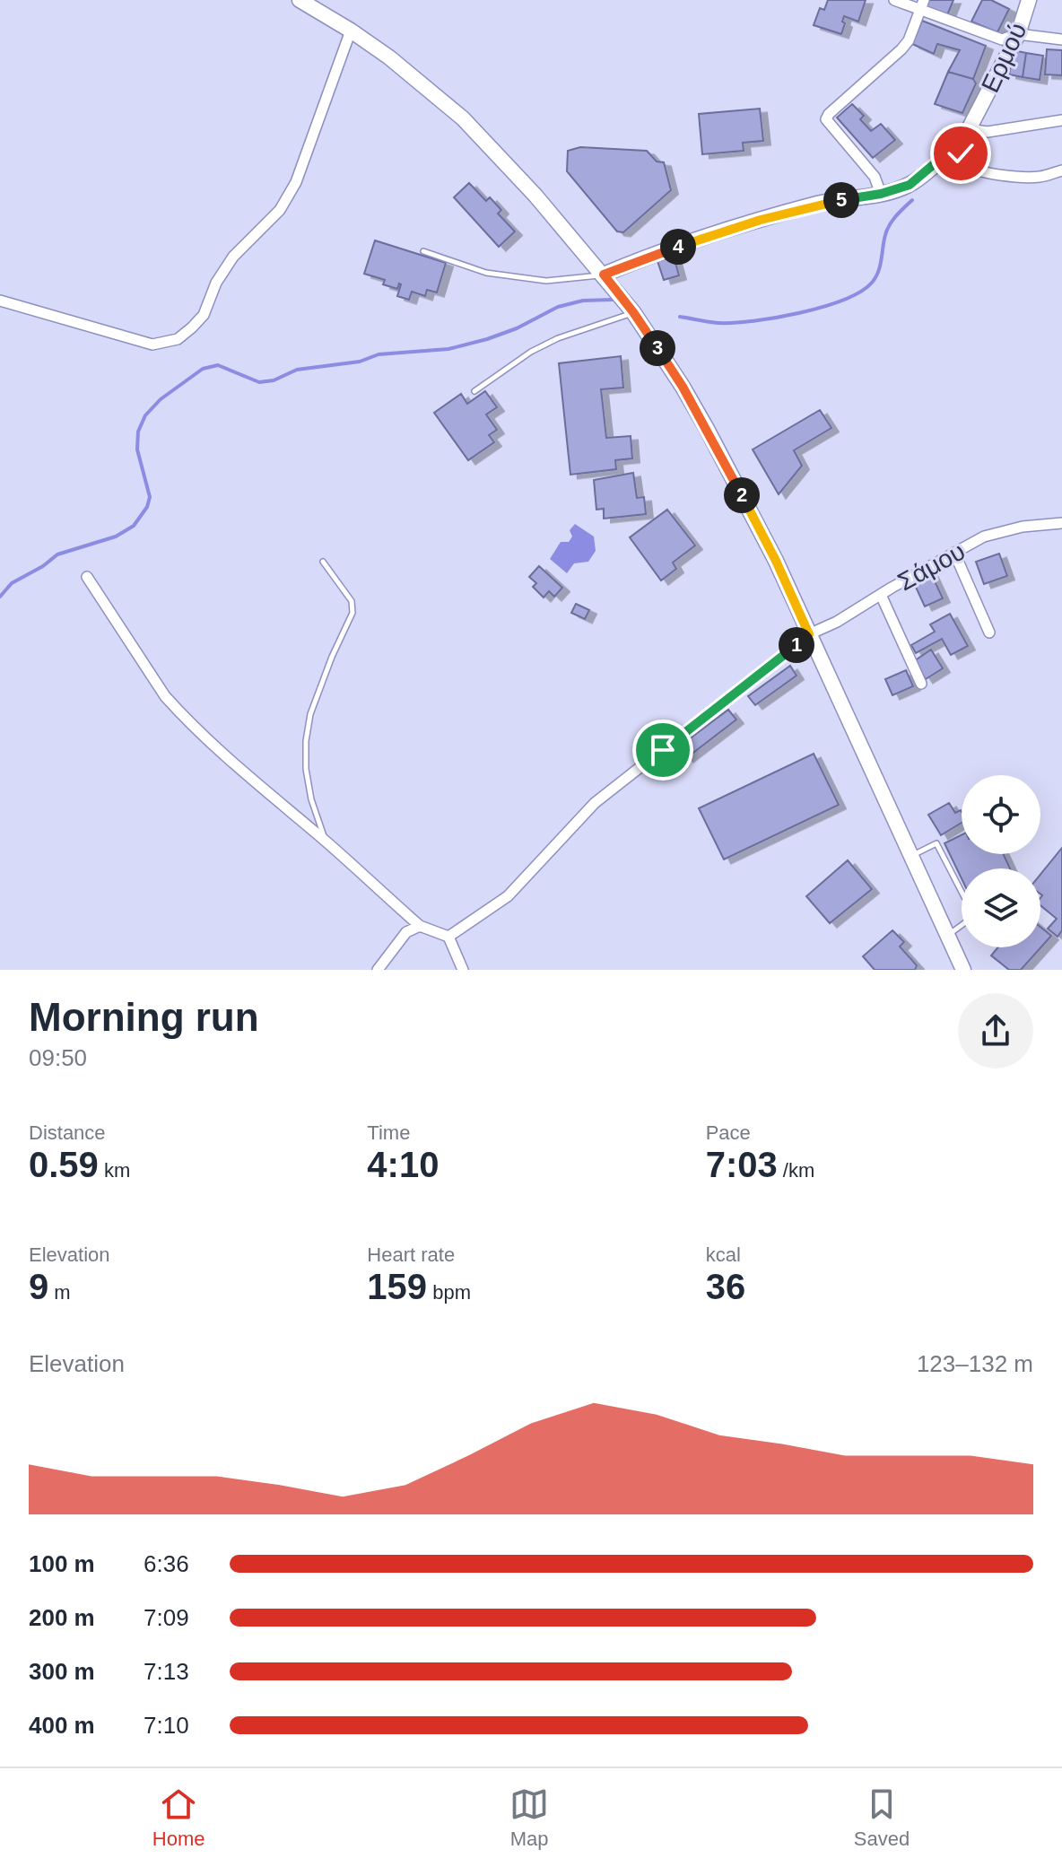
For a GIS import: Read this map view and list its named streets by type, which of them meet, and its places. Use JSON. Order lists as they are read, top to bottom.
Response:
{
  "streets": {
    "main road": ["Ερμού"],
    "street": ["Σάμου"]
  },
  "page": {
    "pins": [
      "5",
      "4",
      "3",
      "2",
      "1"
    ],
    "heading": ["Morning run", "09:50"],
    "stats": [
      ["Distance", "0.59 km"],
      ["Time", "4:10"],
      ["Pace", "7:03 /km"],
      ["Elevation", "9 m"],
      ["Heart rate", "159 bpm"],
      ["kcal", "36"]
    ],
    "chart": ["Elevation", "123–132 m"],
    "list": [
      {
        "name": "100 m",
        "note": "6:36"
      },
      {
        "name": "200 m",
        "note": "7:09"
      },
      {
        "name": "300 m",
        "note": "7:13"
      },
      {
        "name": "400 m",
        "note": "7:10"
      }
    ],
    "tabs": ["Home", "Map", "Saved"]
  }
}
